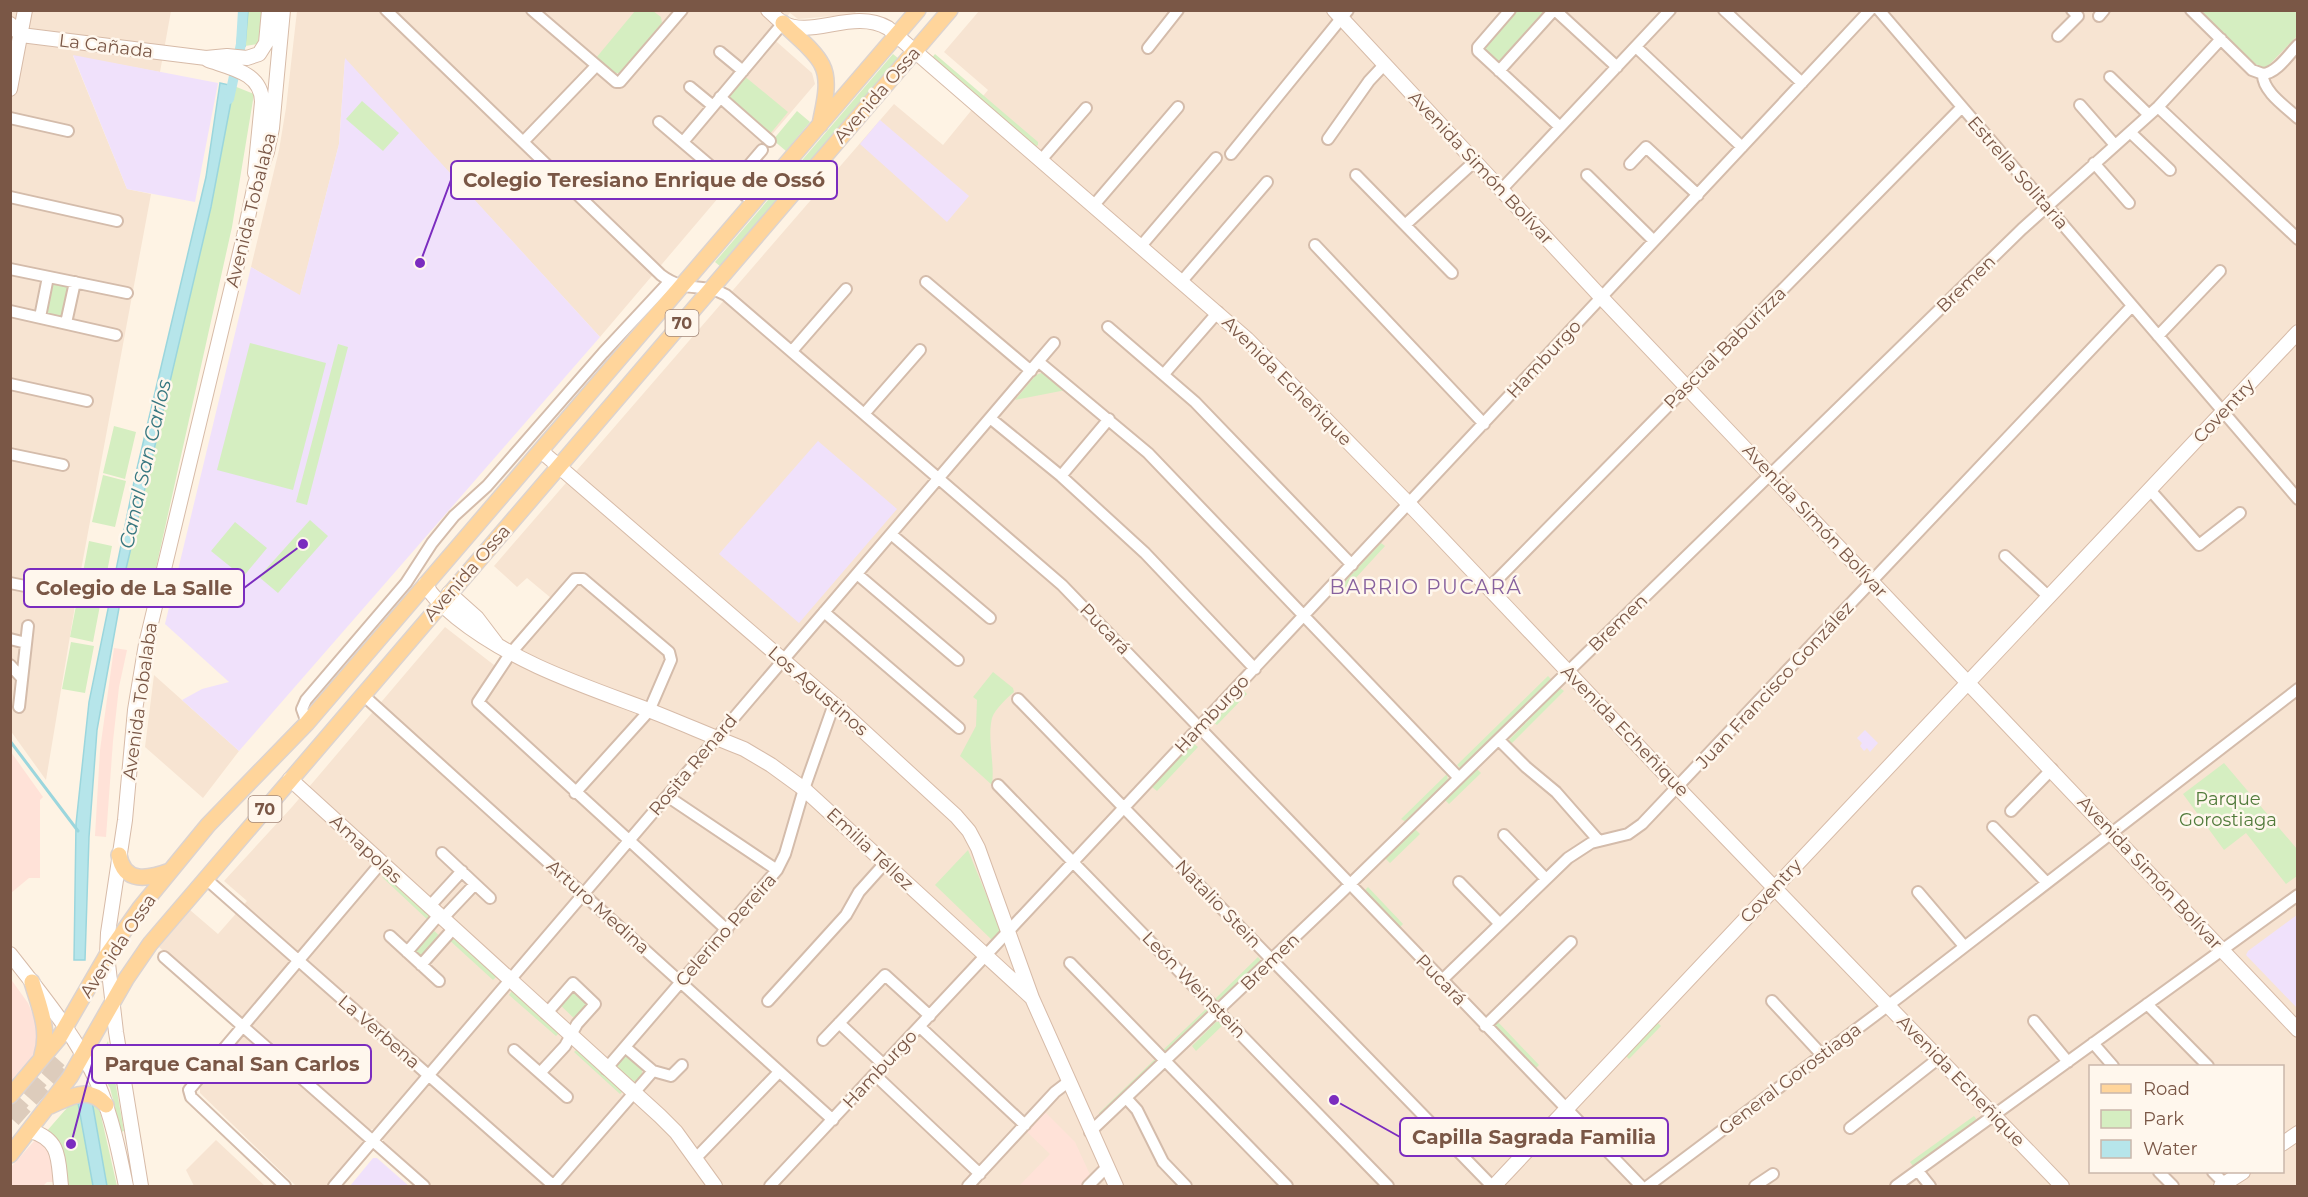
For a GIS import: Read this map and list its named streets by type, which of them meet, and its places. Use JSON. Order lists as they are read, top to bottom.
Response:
{
  "streets": {
    "main road": ["Avenida Ossa", "70"],
    "street": [
      "La Cañada",
      "Avenida Simón Bolívar",
      "Estrella Solitaria",
      "Avenida Tobalaba",
      "Bremen",
      "Pascual Baburizza",
      "Hamburgo",
      "Avenida Echeñique",
      "Coventry",
      "Pucará",
      "Juan Francisco González",
      "Los Agustinos",
      "Rosita Renard",
      "Amapolas",
      "Emilia Téllez",
      "Natalio Stein",
      "Arturo Medina",
      "Celerino Pereira",
      "León Weinstein",
      "La Verbena",
      "General Gorostiaga"
    ]
  },
  "crossings": [
    ["La Cañada", "Avenida Tobalaba"],
    ["Avenida Ossa", "Avenida Tobalaba"],
    ["Avenida Ossa", "Avenida Echeñique"],
    ["Avenida Ossa", "Pucará"],
    ["Avenida Ossa", "Los Agustinos"],
    ["Avenida Ossa", "Amapolas"],
    ["Avenida Ossa", "Emilia Téllez"],
    ["Avenida Ossa", "Arturo Medina"],
    ["Avenida Ossa", "La Verbena"],
    ["Avenida Simón Bolívar", "Bremen"],
    ["Avenida Simón Bolívar", "Pascual Baburizza"],
    ["Avenida Simón Bolívar", "Hamburgo"],
    ["Avenida Simón Bolívar", "Coventry"],
    ["Avenida Simón Bolívar", "Juan Francisco González"],
    ["Avenida Simón Bolívar", "General Gorostiaga"],
    ["Estrella Solitaria", "Bremen"],
    ["Estrella Solitaria", "Pascual Baburizza"],
    ["Estrella Solitaria", "Coventry"],
    ["Estrella Solitaria", "Juan Francisco González"],
    ["Bremen", "Avenida Echeñique"],
    ["Bremen", "Pucará"],
    ["Bremen", "Emilia Téllez"],
    ["Bremen", "Natalio Stein"],
    ["Bremen", "León Weinstein"],
    ["Pascual Baburizza", "Avenida Echeñique"],
    ["Hamburgo", "Avenida Echeñique"],
    ["Hamburgo", "Pucará"],
    ["Hamburgo", "Los Agustinos"],
    ["Hamburgo", "Emilia Téllez"],
    ["Hamburgo", "Natalio Stein"],
    ["Hamburgo", "Arturo Medina"],
    ["Hamburgo", "León Weinstein"],
    ["Avenida Echeñique", "Coventry"],
    ["Avenida Echeñique", "Juan Francisco González"],
    ["Avenida Echeñique", "General Gorostiaga"],
    ["Coventry", "Pucará"],
    ["Coventry", "Natalio Stein"],
    ["Pucará", "Juan Francisco González"],
    ["Pucará", "Rosita Renard"],
    ["Los Agustinos", "Rosita Renard"],
    ["Los Agustinos", "Emilia Téllez"],
    ["Los Agustinos", "Celerino Pereira"],
    ["Rosita Renard", "Amapolas"],
    ["Rosita Renard", "Emilia Téllez"],
    ["Rosita Renard", "Arturo Medina"],
    ["Rosita Renard", "La Verbena"],
    ["Amapolas", "Celerino Pereira"],
    ["Emilia Téllez", "Celerino Pereira"],
    ["Arturo Medina", "Celerino Pereira"]
  ],
  "districts": ["BARRIO PUCARÁ"],
  "water": ["Canal San Carlos"],
  "parks": ["Parque Gorostiaga"],
  "places": [
    "Colegio Teresiano Enrique de Ossó",
    "Colegio de La Salle",
    "Capilla Sagrada Familia",
    "Parque Canal San Carlos"
  ],
  "legend": ["Road", "Park", "Water"]
}
